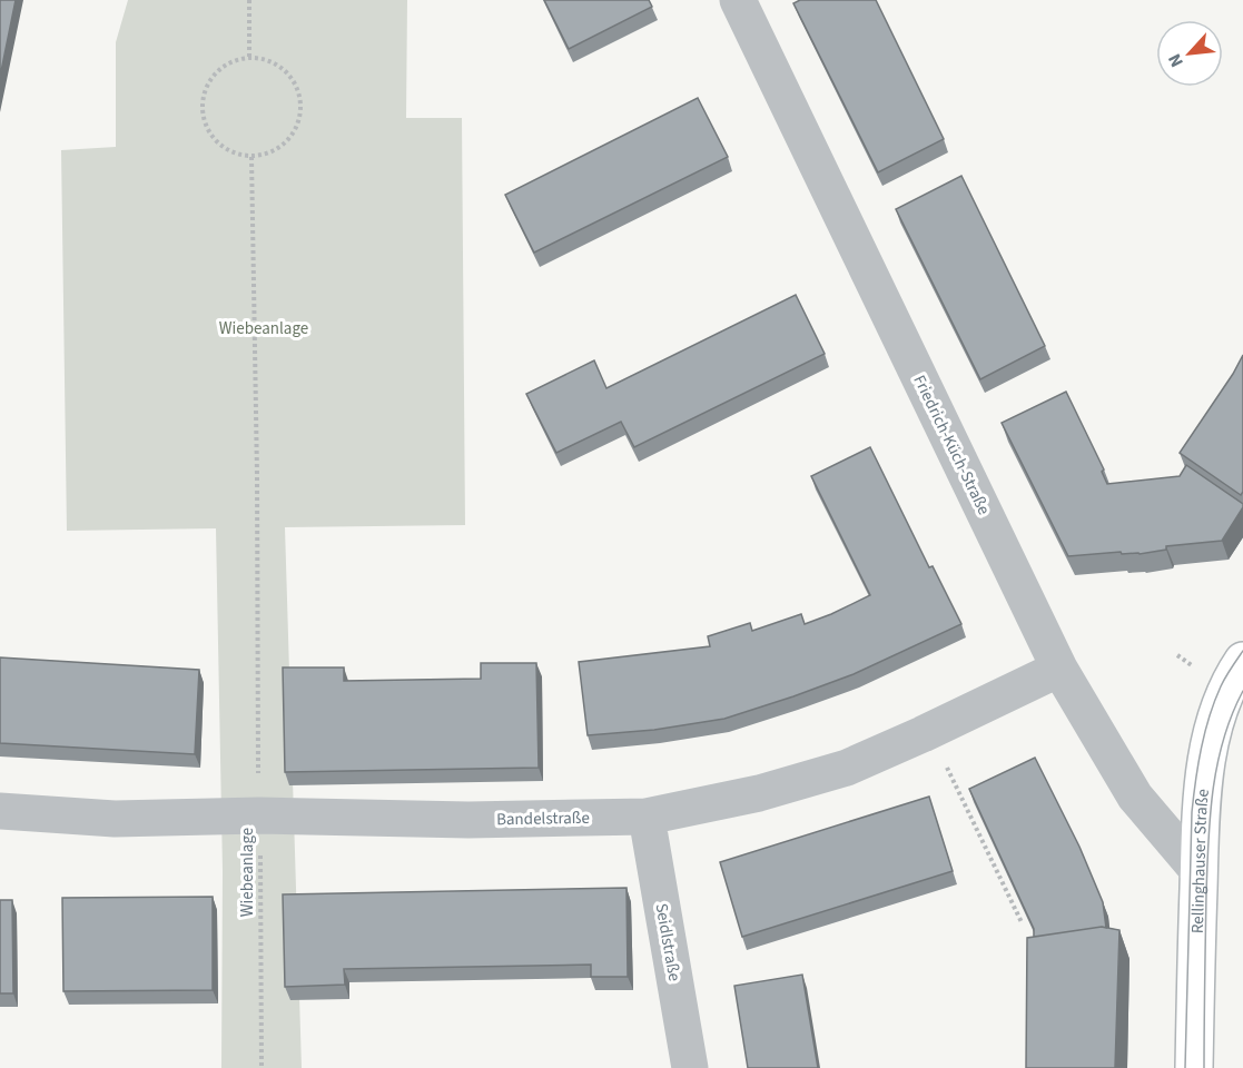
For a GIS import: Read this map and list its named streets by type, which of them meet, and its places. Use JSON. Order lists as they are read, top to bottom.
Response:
{
  "streets": {
    "main road": ["Rellinghauser Straße"],
    "street": ["Friedrich-Küch-Straße", "Bandelstraße", "Seidlstraße"],
    "path": ["Wiebeanlage"]
  },
  "crossings": [
    ["Friedrich-Küch-Straße", "Bandelstraße"],
    ["Friedrich-Küch-Straße", "Rellinghauser Straße"],
    ["Bandelstraße", "Wiebeanlage"],
    ["Bandelstraße", "Seidlstraße"]
  ],
  "parks": ["Wiebeanlage"],
  "north": "bottom left"
}
